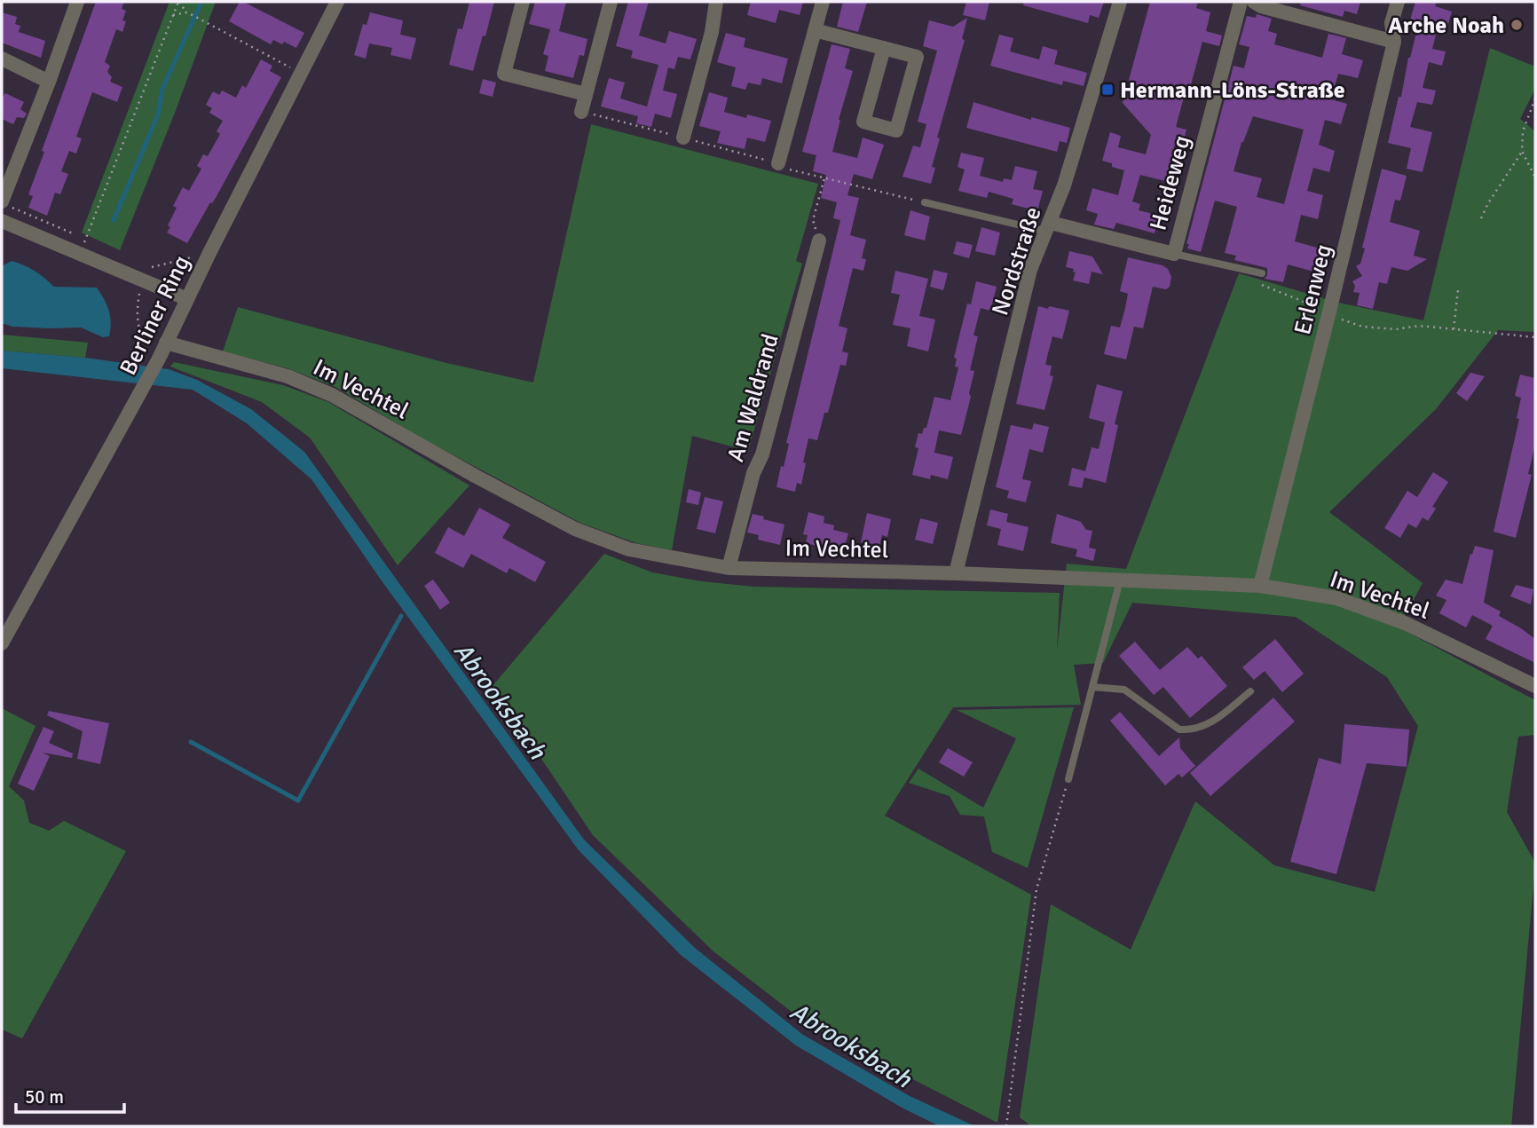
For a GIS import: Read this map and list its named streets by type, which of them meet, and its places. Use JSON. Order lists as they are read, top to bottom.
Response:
{
  "streets": {
    "street": [
      "Heideweg",
      "Nordstraße",
      "Erlenweg",
      "Berliner Ring",
      "Im Vechtel",
      "Am Waldrand"
    ]
  },
  "crossings": [
    ["Heideweg", "Nordstraße"],
    ["Nordstraße", "Im Vechtel"],
    ["Erlenweg", "Im Vechtel"],
    ["Berliner Ring", "Im Vechtel"],
    ["Im Vechtel", "Am Waldrand"]
  ],
  "water": ["Abrooksbach"],
  "places": {
    "other": ["Arche Noah"],
    "transit": ["Hermann-Löns-Straße"]
  },
  "scale_bar": "50 m"
}
